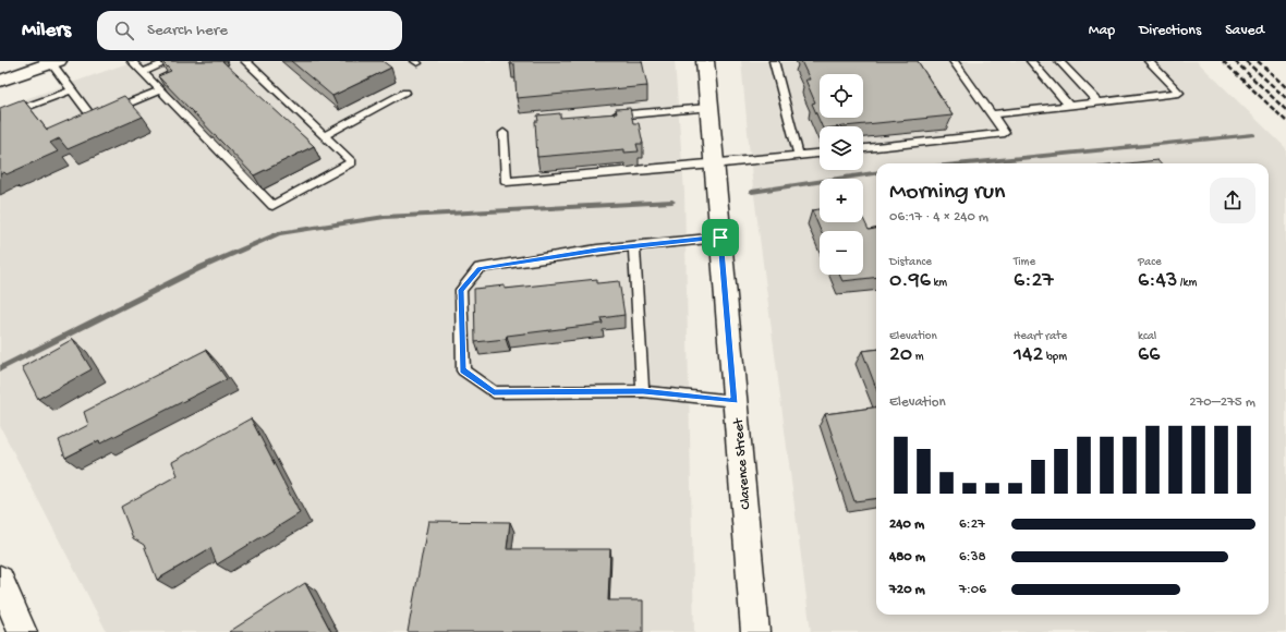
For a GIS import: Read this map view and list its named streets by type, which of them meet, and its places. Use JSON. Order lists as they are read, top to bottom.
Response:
{
  "streets": {
    "street": ["Clarence Street"]
  },
  "page": {
    "header": "Milers",
    "search": "Search here",
    "nav": ["Map", "Directions", "Saved"],
    "map_buttons": ["+", "−"],
    "heading": ["Morning run", "06:17 · 4 × 240 m"],
    "stats": [
      ["Distance", "0.96 km"],
      ["Time", "6:27"],
      ["Pace", "6:43 /km"],
      ["Elevation", "20 m"],
      ["Heart rate", "142 bpm"],
      ["kcal", "66"]
    ],
    "chart": ["Elevation", "270–275 m"],
    "list": [
      {
        "name": "240 m",
        "note": "6:27"
      },
      {
        "name": "480 m",
        "note": "6:38"
      },
      {
        "name": "720 m",
        "note": "7:06"
      }
    ]
  }
}
